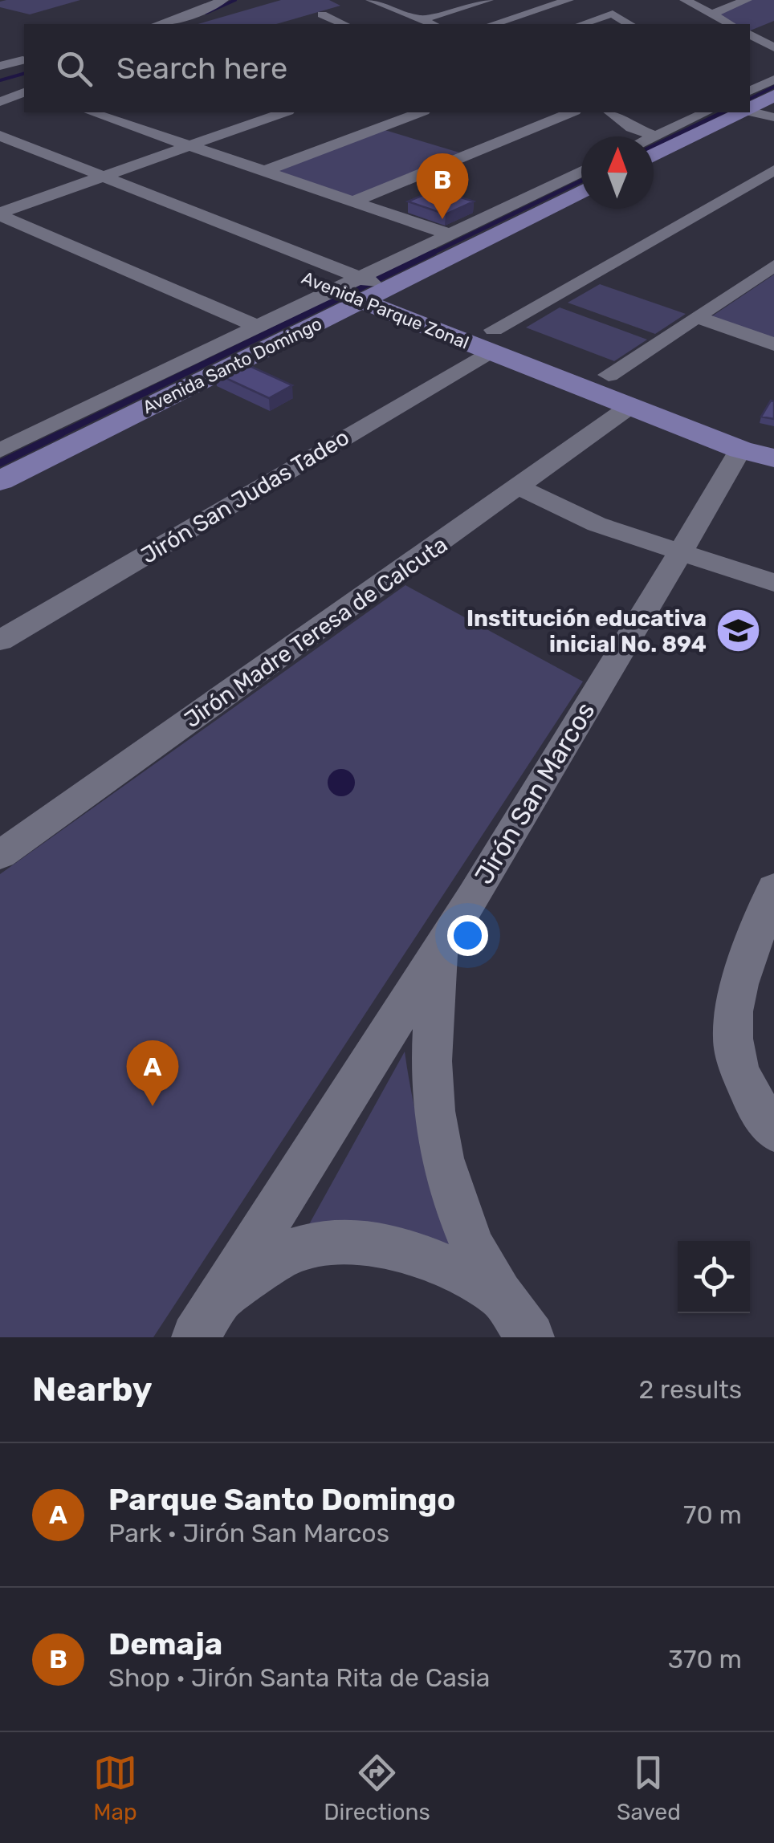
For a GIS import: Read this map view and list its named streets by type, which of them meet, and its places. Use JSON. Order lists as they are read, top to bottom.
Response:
{
  "streets": {
    "main road": ["Avenida Parque Zonal", "Avenida Santo Domingo"],
    "street": ["Jirón San Judas Tadeo", "Jirón Madre Teresa de Calcuta", "Jirón San Marcos"]
  },
  "crossings": [
    ["Avenida Parque Zonal", "Avenida Santo Domingo"],
    ["Avenida Parque Zonal", "Jirón San Judas Tadeo"],
    ["Avenida Parque Zonal", "Jirón Madre Teresa de Calcuta"],
    ["Avenida Parque Zonal", "Jirón San Marcos"]
  ],
  "places": {
    "school or university": ["Institución educativa inicial No. 894"]
  },
  "north": "top",
  "page": {
    "search": "Search here",
    "pins": ["B", "A"],
    "heading": ["Nearby", "2 results"],
    "list": [
      {
        "mark": "A",
        "name": "Parque Santo Domingo",
        "note": "Park · Jirón San Marcos",
        "value": "70 m"
      },
      {
        "mark": "B",
        "name": "Demaja",
        "note": "Shop · Jirón Santa Rita de Casia",
        "value": "370 m"
      }
    ],
    "nav": ["Map", "Directions", "Saved"]
  }
}
